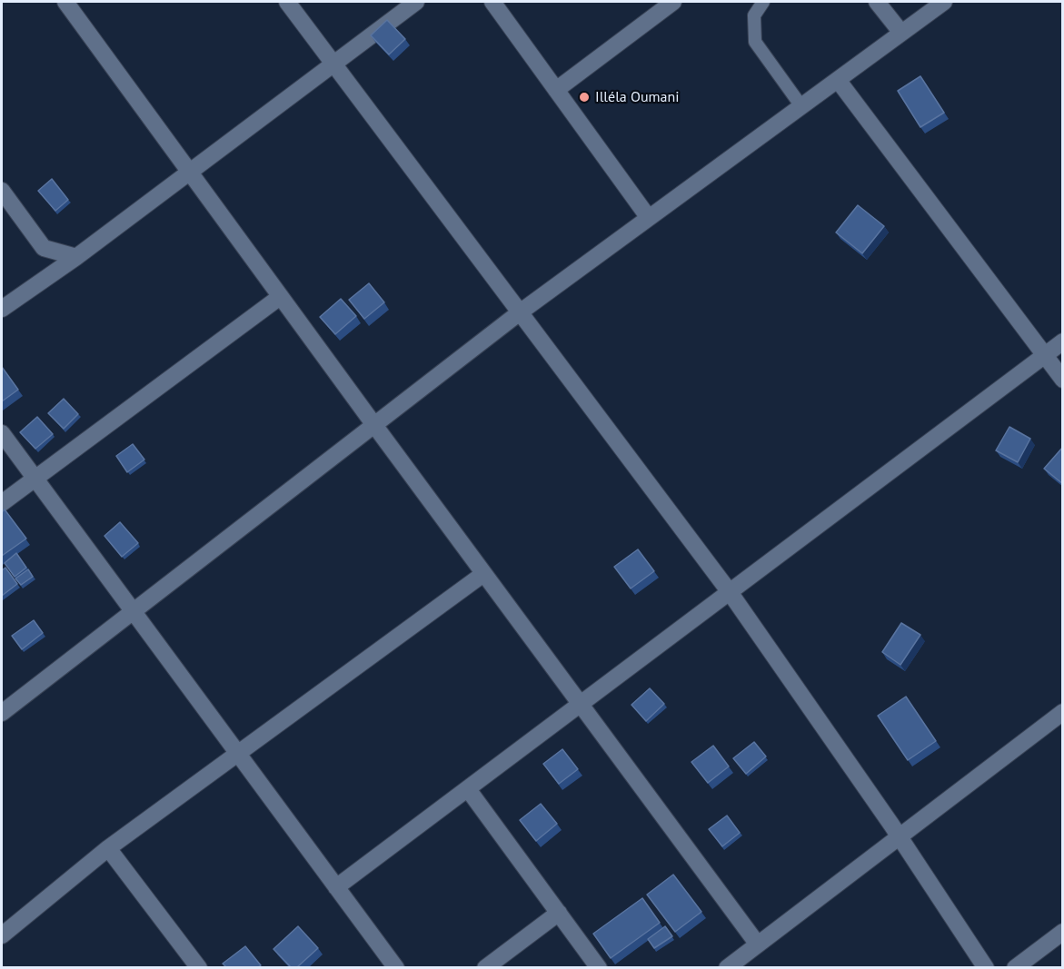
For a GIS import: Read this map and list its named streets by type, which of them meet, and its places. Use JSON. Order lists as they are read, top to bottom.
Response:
{
  "places": ["Illéla Oumani"]
}
